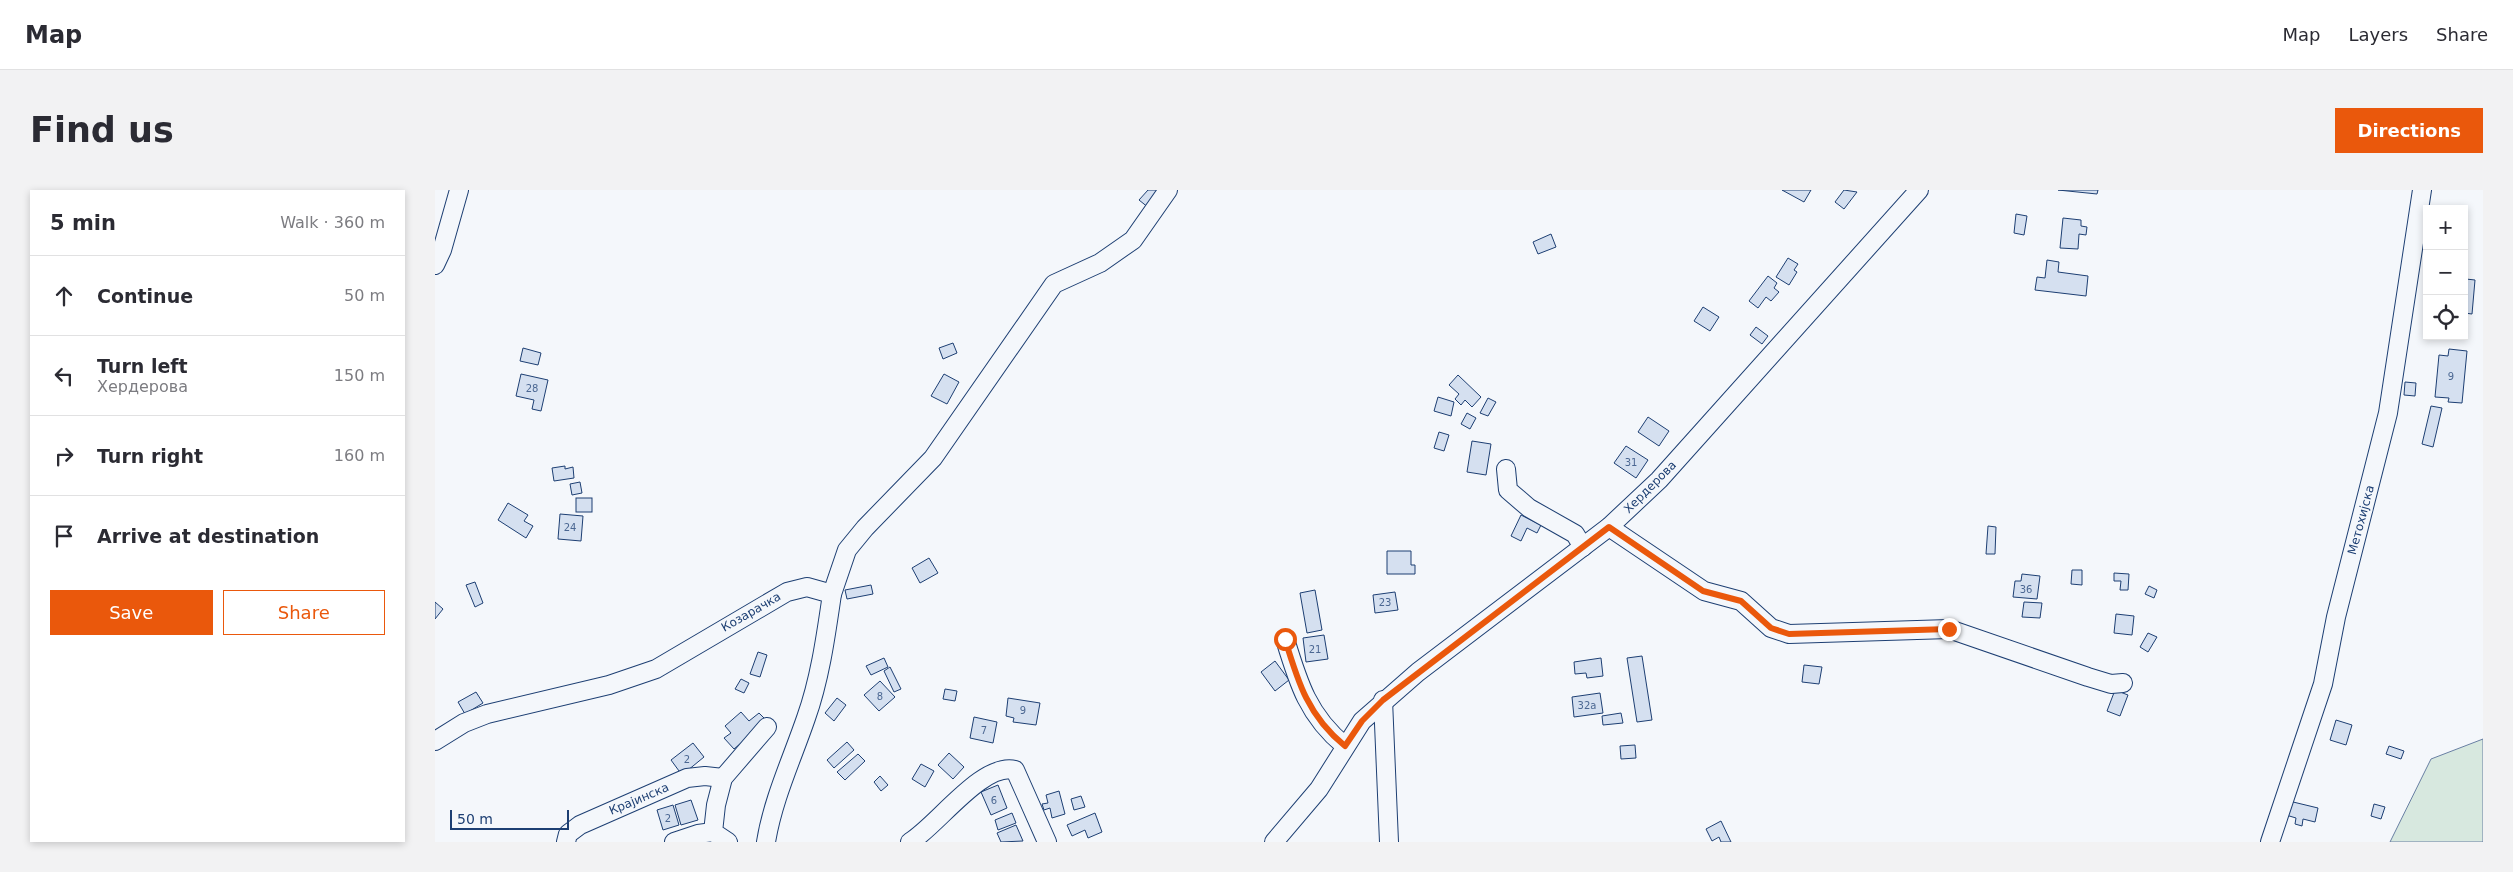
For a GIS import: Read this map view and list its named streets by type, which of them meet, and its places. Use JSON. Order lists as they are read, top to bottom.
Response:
{
  "streets": {
    "street": [
      "Хердерова",
      "Метохијска",
      "Козарачка",
      "Крајинска"
    ]
  },
  "house_numbers": [
    "9",
    "28",
    "31",
    "24",
    "36",
    "23",
    "21",
    "8",
    "32a",
    "9",
    "7",
    "2",
    "6",
    "2"
  ],
  "scale_bar": "50 m",
  "page": {
    "header": "Map",
    "nav": ["Map", "Layers", "Share"],
    "buttons": [
      "Directions",
      ["Save", "Share"]
    ],
    "title": "Find us",
    "heading": ["5 min", "Walk · 360 m"],
    "map_buttons": ["+", "−"],
    "list": [
      ["Continue", "50 m"],
      ["Turn left", "Хердерова", "150 m"],
      ["Turn right", "160 m"],
      "Arrive at destination"
    ],
    "scale": "50 m"
  }
}
